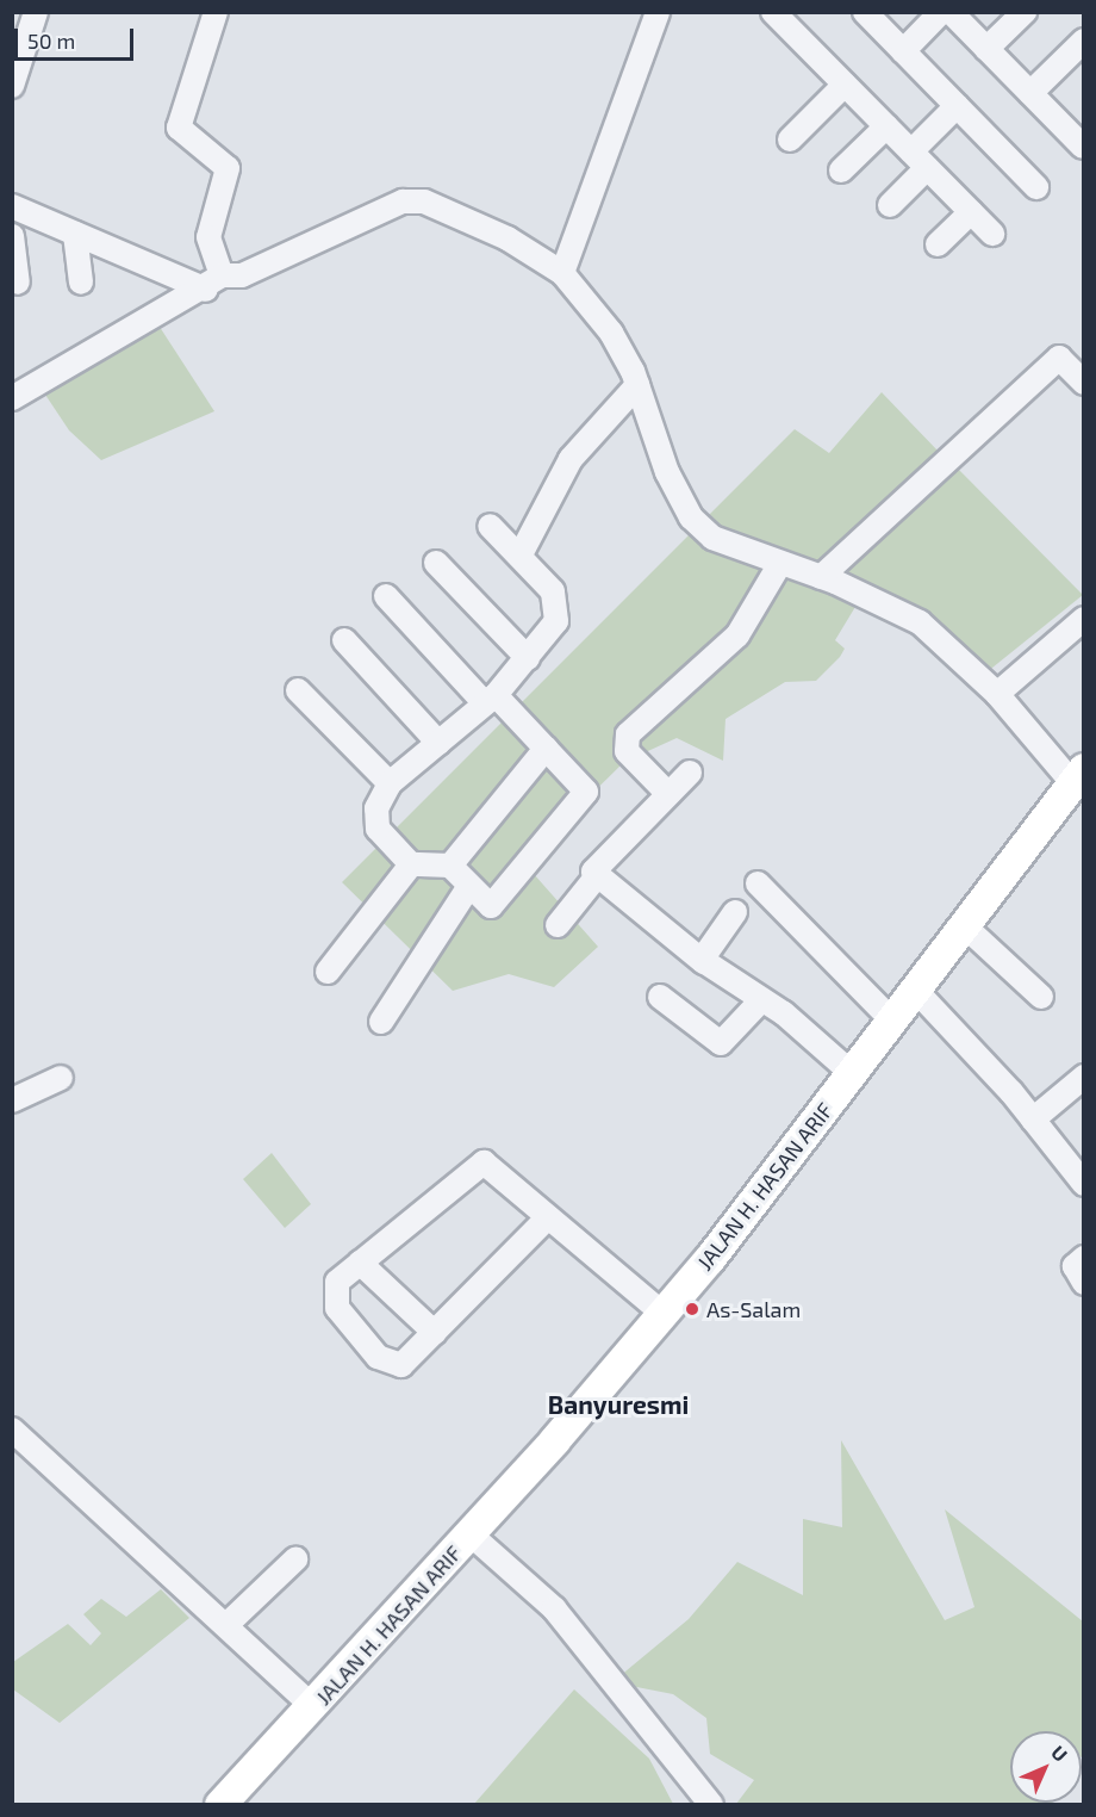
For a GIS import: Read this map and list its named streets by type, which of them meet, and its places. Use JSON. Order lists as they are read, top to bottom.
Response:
{
  "streets": {
    "main road": ["JALAN H. HASAN ARIF"]
  },
  "districts": ["Banyuresmi"],
  "places": ["As-Salam"],
  "scale_bar": "50 m",
  "north": "top right"
}
